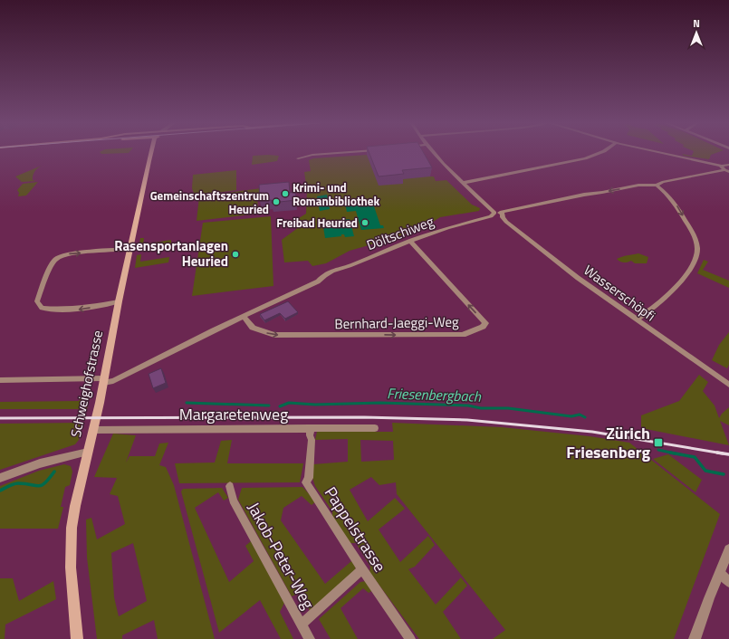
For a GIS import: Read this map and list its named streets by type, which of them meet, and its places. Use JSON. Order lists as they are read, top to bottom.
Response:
{
  "streets": {
    "main road": ["Schweighofstrasse"],
    "street": [
      "Döltschiweg",
      "Wasserschöpfi",
      "Bernhard-Jaeggi-Weg",
      "Margaretenweg",
      "Pappelstrasse",
      "Jakob-Peter-Weg"
    ]
  },
  "crossings": [
    ["Döltschiweg", "Wasserschöpfi"],
    ["Döltschiweg", "Bernhard-Jaeggi-Weg"],
    ["Döltschiweg", "Schweighofstrasse"],
    ["Schweighofstrasse", "Margaretenweg"],
    ["Margaretenweg", "Pappelstrasse"]
  ],
  "water": ["Friesenbergbach"],
  "places": {
    "other": [
      "Krimi- und Romanbibliothek",
      "Gemeinschaftszentrum Heuried",
      "Freibad Heuried",
      "Rasensportanlagen Heuried"
    ],
    "transit": ["Zürich Friesenberg"]
  },
  "north": "top"
}
